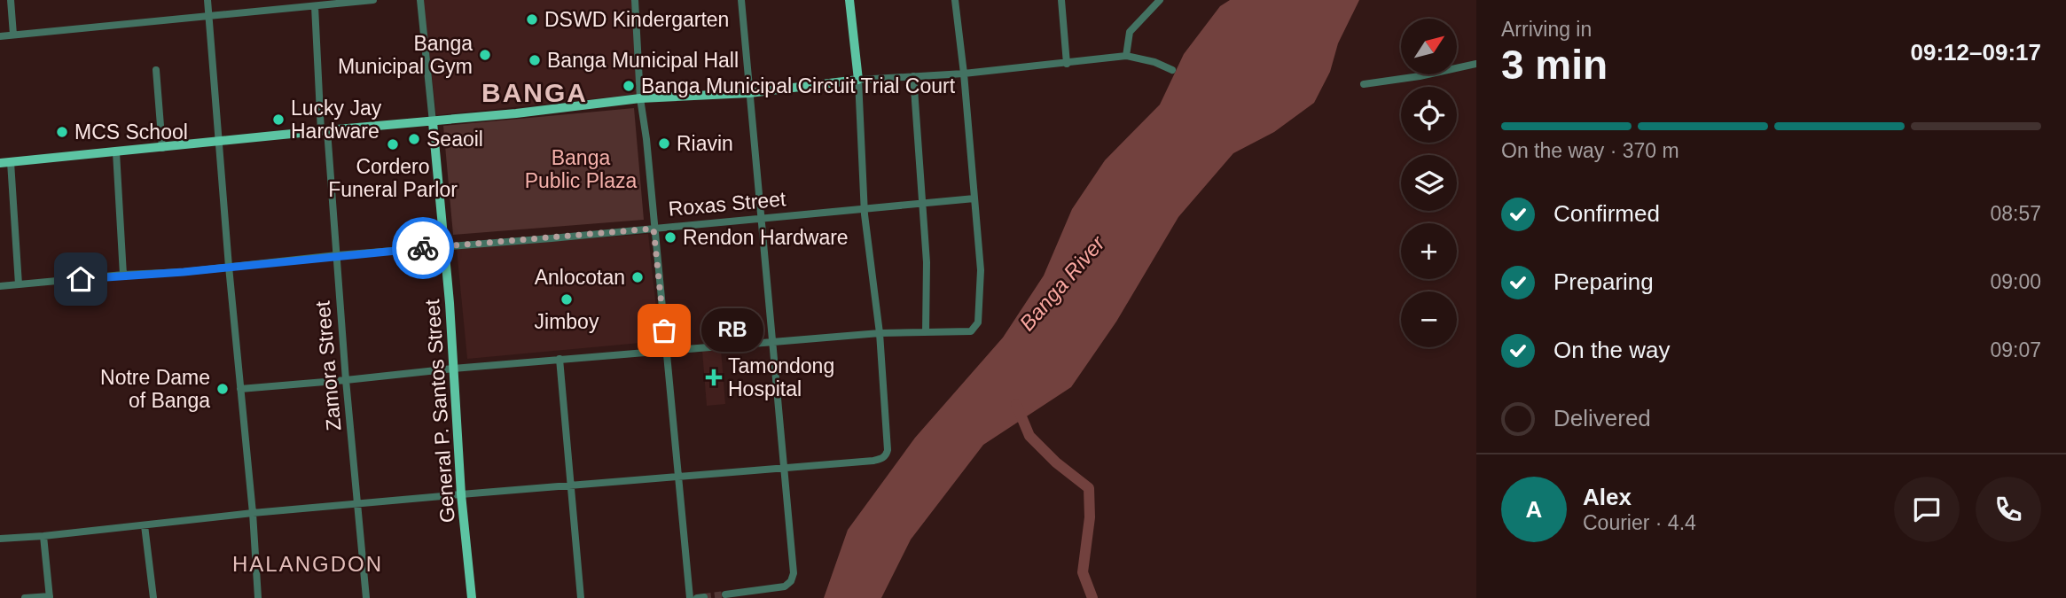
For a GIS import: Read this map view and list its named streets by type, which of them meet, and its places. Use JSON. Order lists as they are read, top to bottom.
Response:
{
  "streets": {
    "main road": ["General P. Santos Street"],
    "street": ["Roxas Street", "Zamora Street"]
  },
  "crossings": [
    ["Roxas Street", "Zamora Street"],
    ["Roxas Street", "General P. Santos Street"]
  ],
  "districts": ["BANGA", "HALANGDON"],
  "water": ["Banga River"],
  "parks": ["Banga Public Plaza"],
  "places": {
    "other": [
      "DSWD Kindergarten",
      "Banga Municipal Gym",
      "Banga Municipal Hall",
      "Banga Municipal Circuit Trial Court",
      "Lucky Jay Hardware",
      "MCS School",
      "Seaoil",
      "Riavin",
      "Cordero Funeral Parlor",
      "Rendon Hardware",
      "Anlocotan",
      "Jimboy",
      "RB",
      "Notre Dame of Banga"
    ],
    "health": ["Tamondong Hospital"]
  },
  "north": "top right",
  "page": {
    "heading": ["3 min", "Arriving in", "09:12–09:17"],
    "panel": ["Alex", "Courier · 4.4"],
    "map_buttons": ["+", "−"],
    "bar": "On the way · 370 m",
    "list": [
      ["Confirmed", "08:57"],
      ["Preparing", "09:00"],
      ["On the way", "09:07"],
      "Delivered"
    ],
    "bubble": "RB",
    "round": "A"
  }
}
